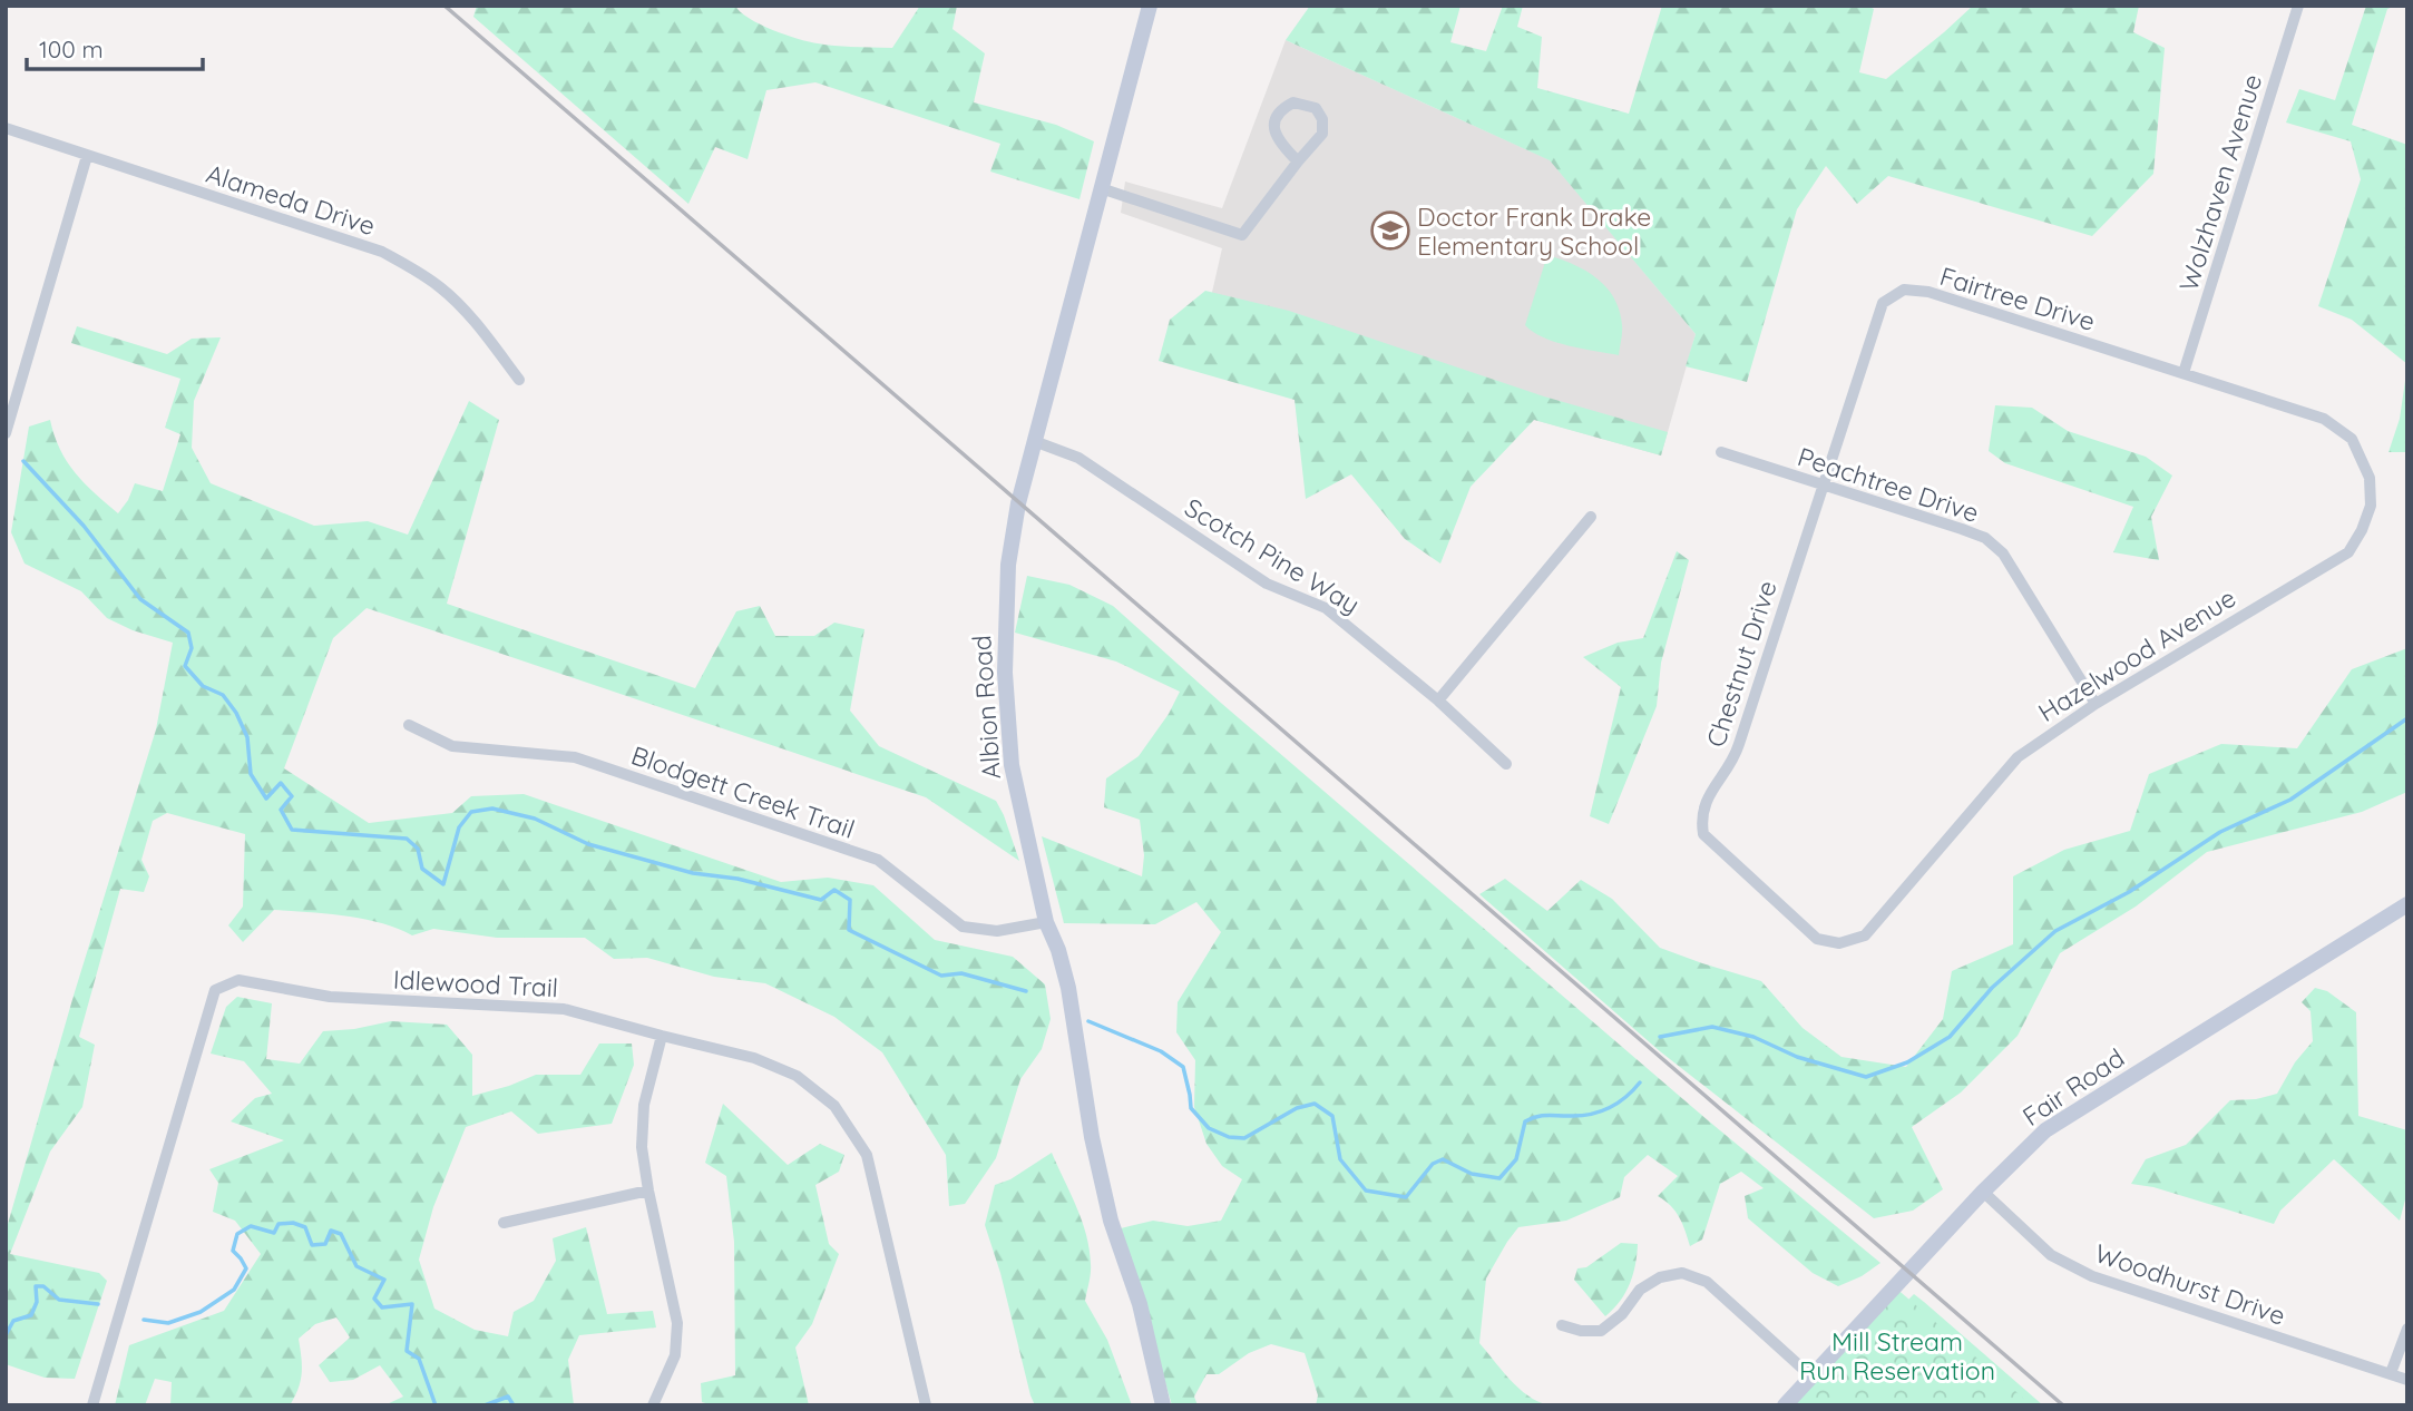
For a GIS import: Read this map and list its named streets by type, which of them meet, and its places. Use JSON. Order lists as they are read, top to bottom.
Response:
{
  "streets": {
    "street": [
      "Wolzhaven Avenue",
      "Alameda Drive",
      "Fairtree Drive",
      "Peachtree Drive",
      "Scotch Pine Way",
      "Hazelwood Avenue",
      "Chestnut Drive",
      "Albion Road",
      "Blodgett Creek Trail",
      "Idlewood Trail",
      "Fair Road",
      "Woodhurst Drive"
    ]
  },
  "crossings": [
    ["Wolzhaven Avenue", "Fairtree Drive"],
    ["Fairtree Drive", "Peachtree Drive"],
    ["Fairtree Drive", "Hazelwood Avenue"],
    ["Fairtree Drive", "Chestnut Drive"],
    ["Peachtree Drive", "Hazelwood Avenue"],
    ["Peachtree Drive", "Chestnut Drive"],
    ["Scotch Pine Way", "Albion Road"],
    ["Hazelwood Avenue", "Chestnut Drive"],
    ["Albion Road", "Blodgett Creek Trail"],
    ["Fair Road", "Woodhurst Drive"]
  ],
  "parks": ["Mill Stream Run Reservation"],
  "places": {
    "school or university": ["Doctor Frank Drake Elementary School"]
  },
  "scale_bar": "100 m"
}
